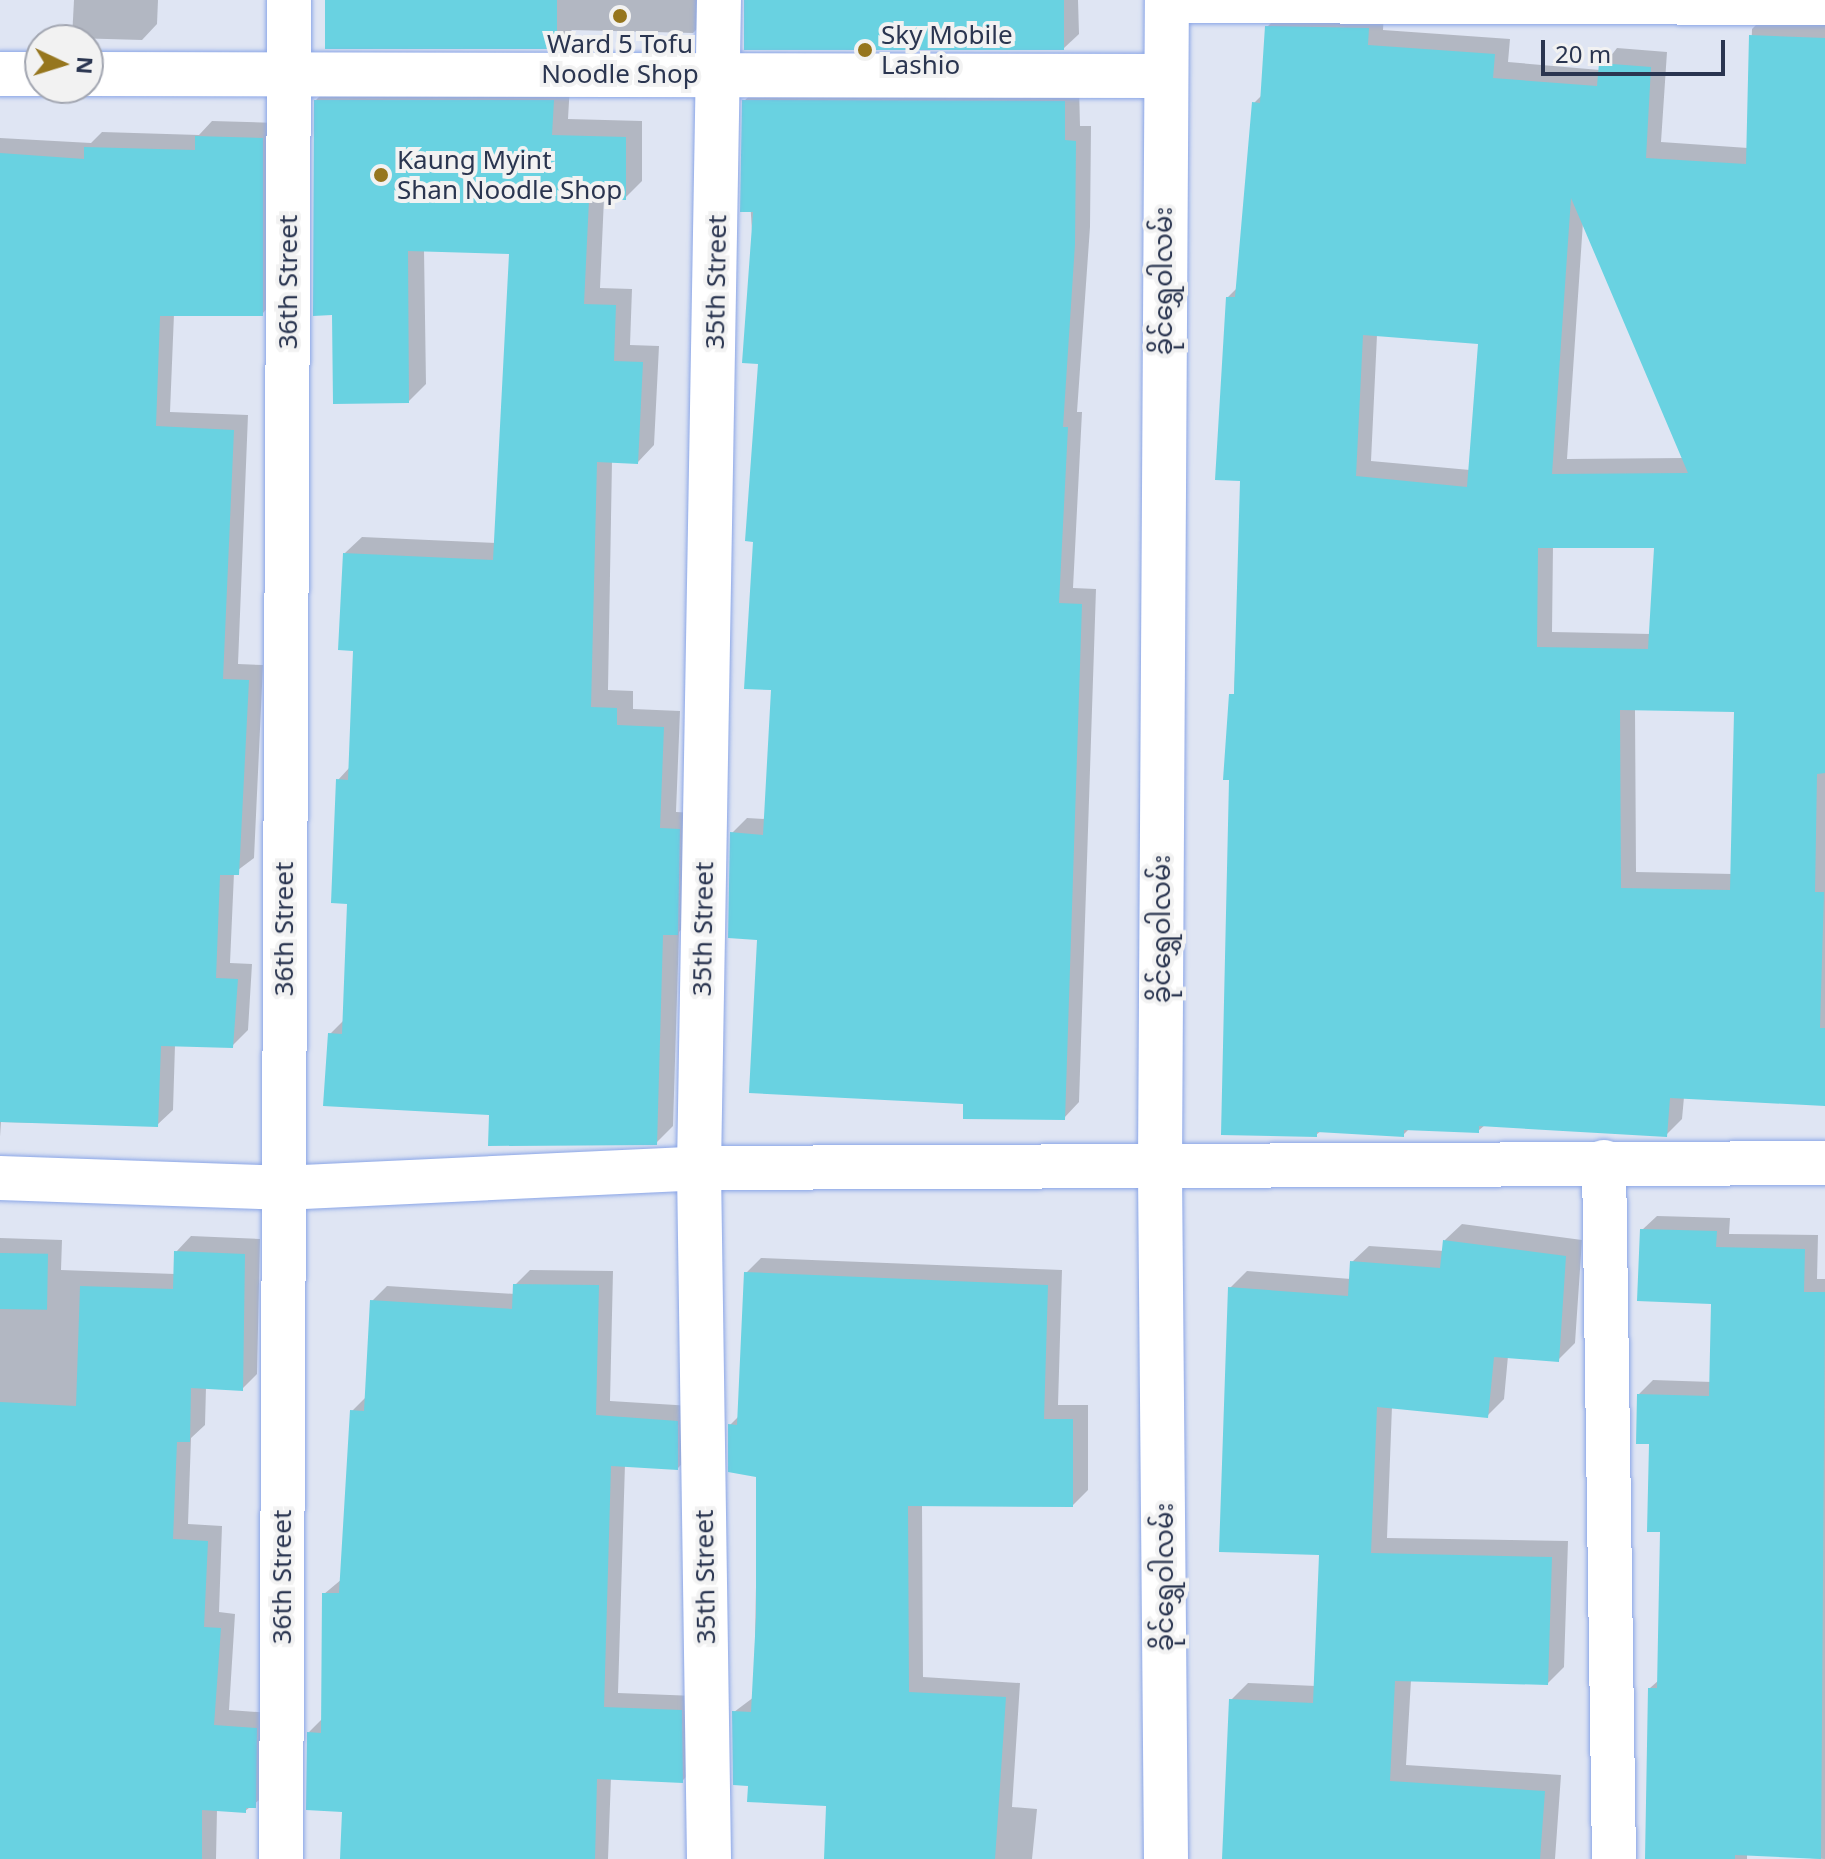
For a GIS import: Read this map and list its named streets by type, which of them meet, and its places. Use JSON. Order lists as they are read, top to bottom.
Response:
{
  "streets": {
    "street": ["ခိုင်ရွှေဝါလမ်း", "36th Street", "35th Street"]
  },
  "places": ["Ward 5 Tofu Noodle Shop", "Sky Mobile Lashio", "Kaung Myint Shan Noodle Shop"],
  "scale_bar": "20 m",
  "north": "right"
}
